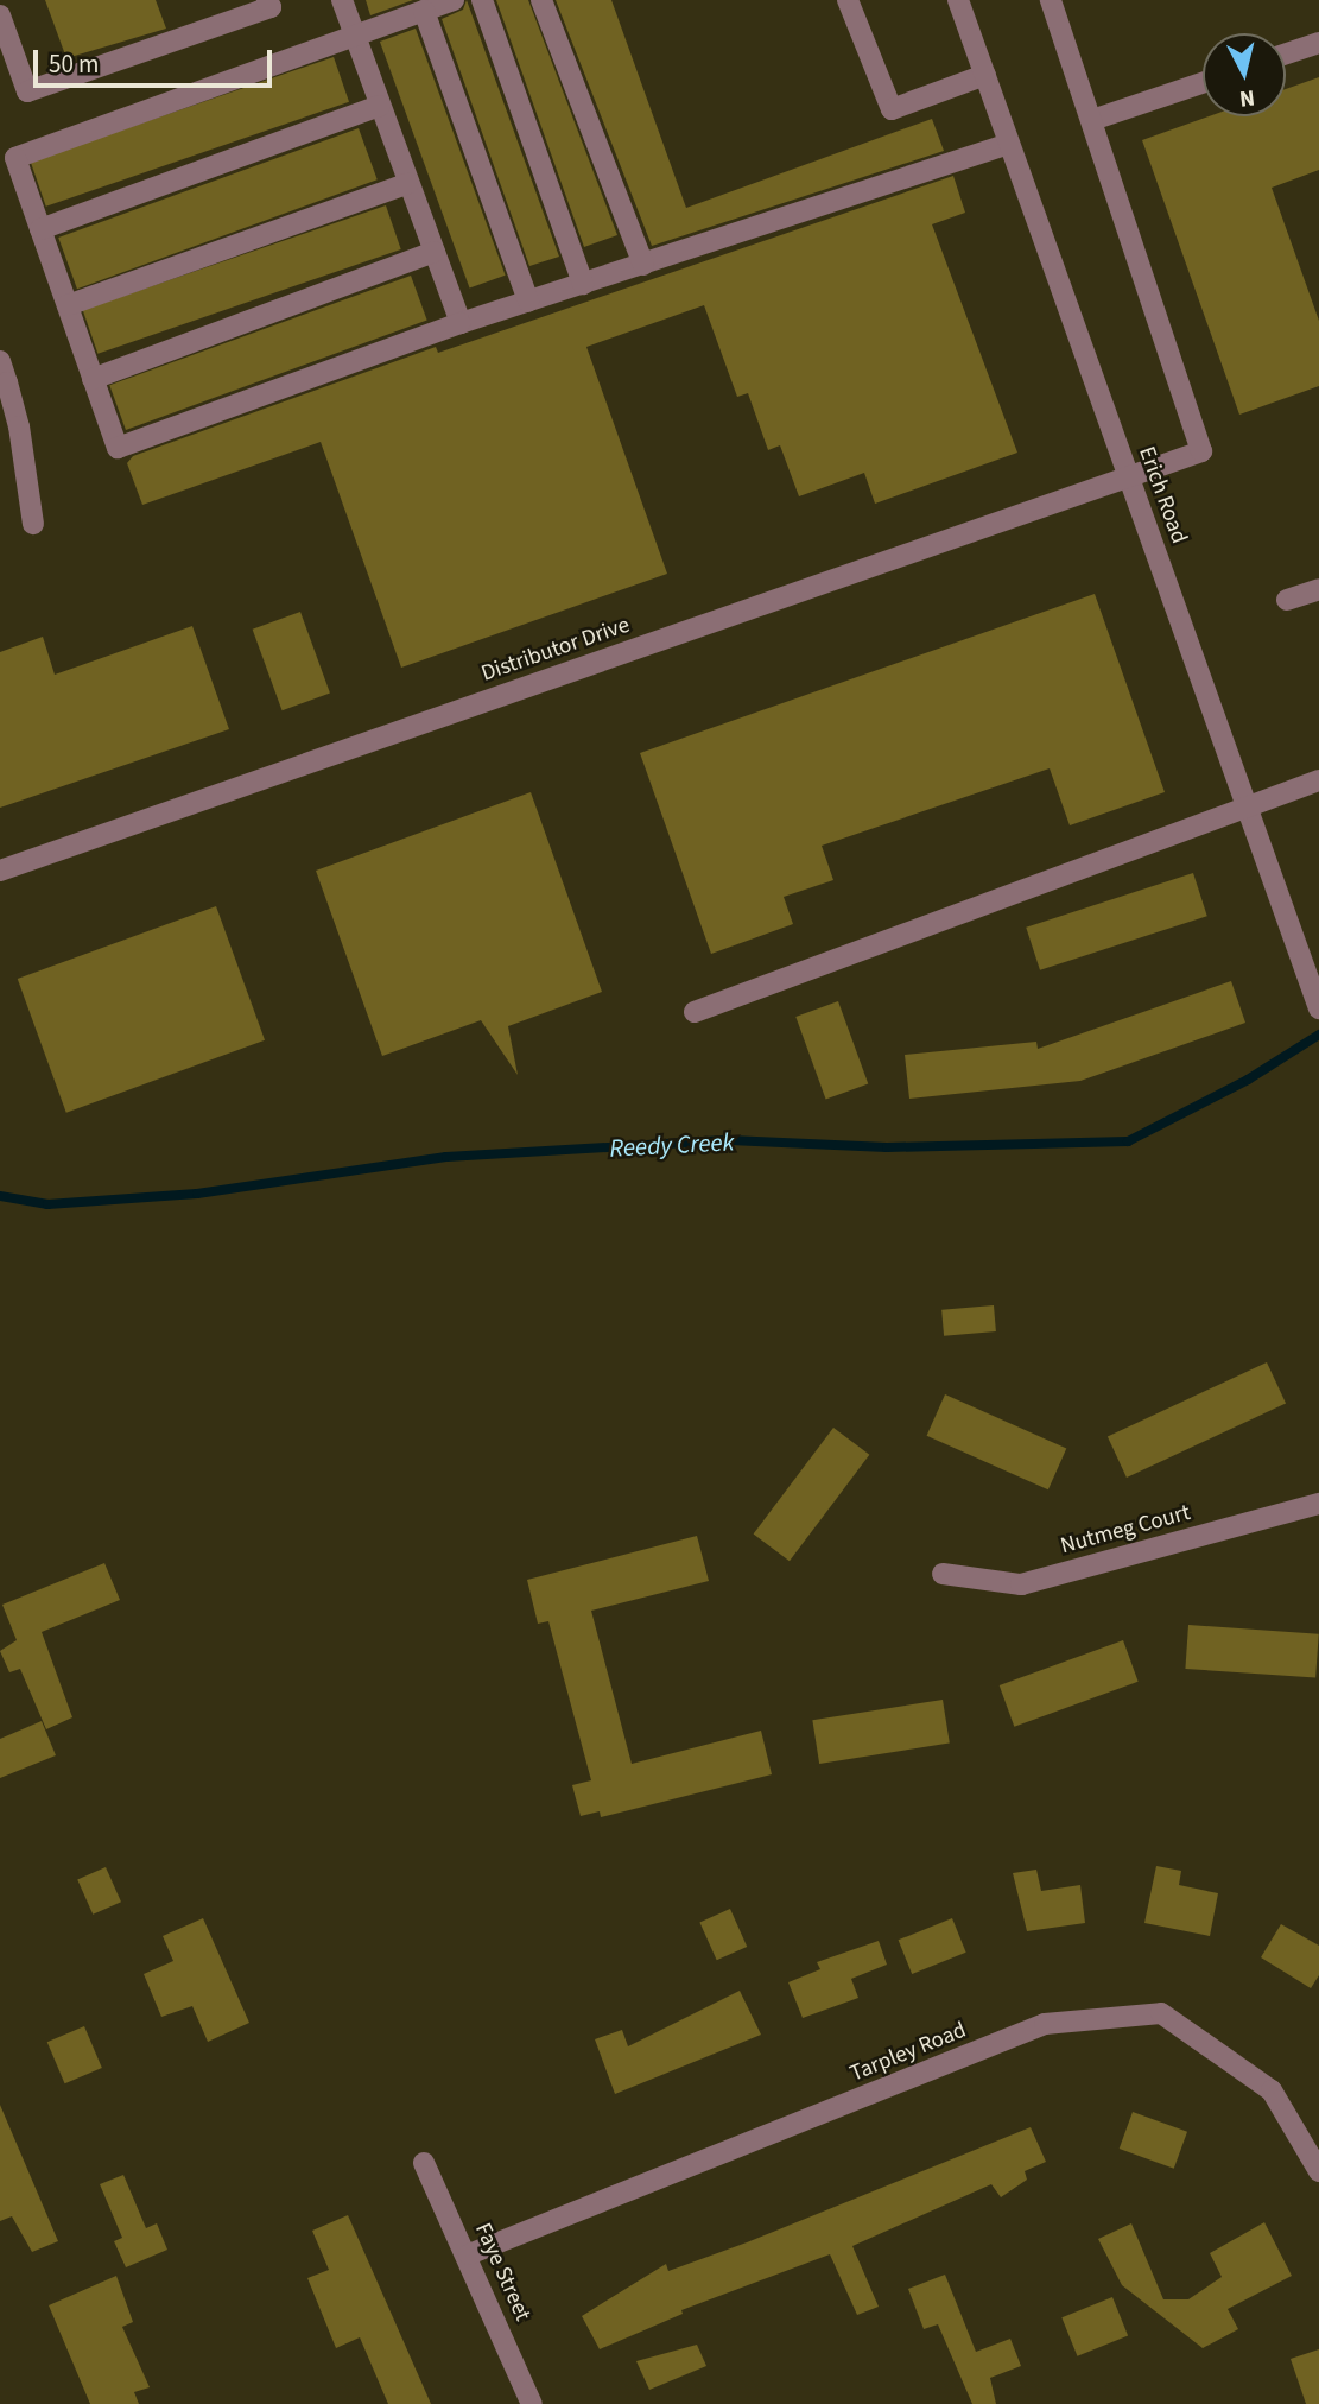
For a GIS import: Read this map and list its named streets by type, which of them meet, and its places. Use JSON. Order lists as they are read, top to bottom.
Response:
{
  "streets": {
    "street": [
      "Erich Road",
      "Distributor Drive",
      "Nutmeg Court",
      "Tarpley Road",
      "Faye Street"
    ]
  },
  "crossings": [
    ["Erich Road", "Distributor Drive"],
    ["Tarpley Road", "Faye Street"]
  ],
  "water": ["Reedy Creek"],
  "scale_bar": "50 m",
  "north": "bottom"
}
